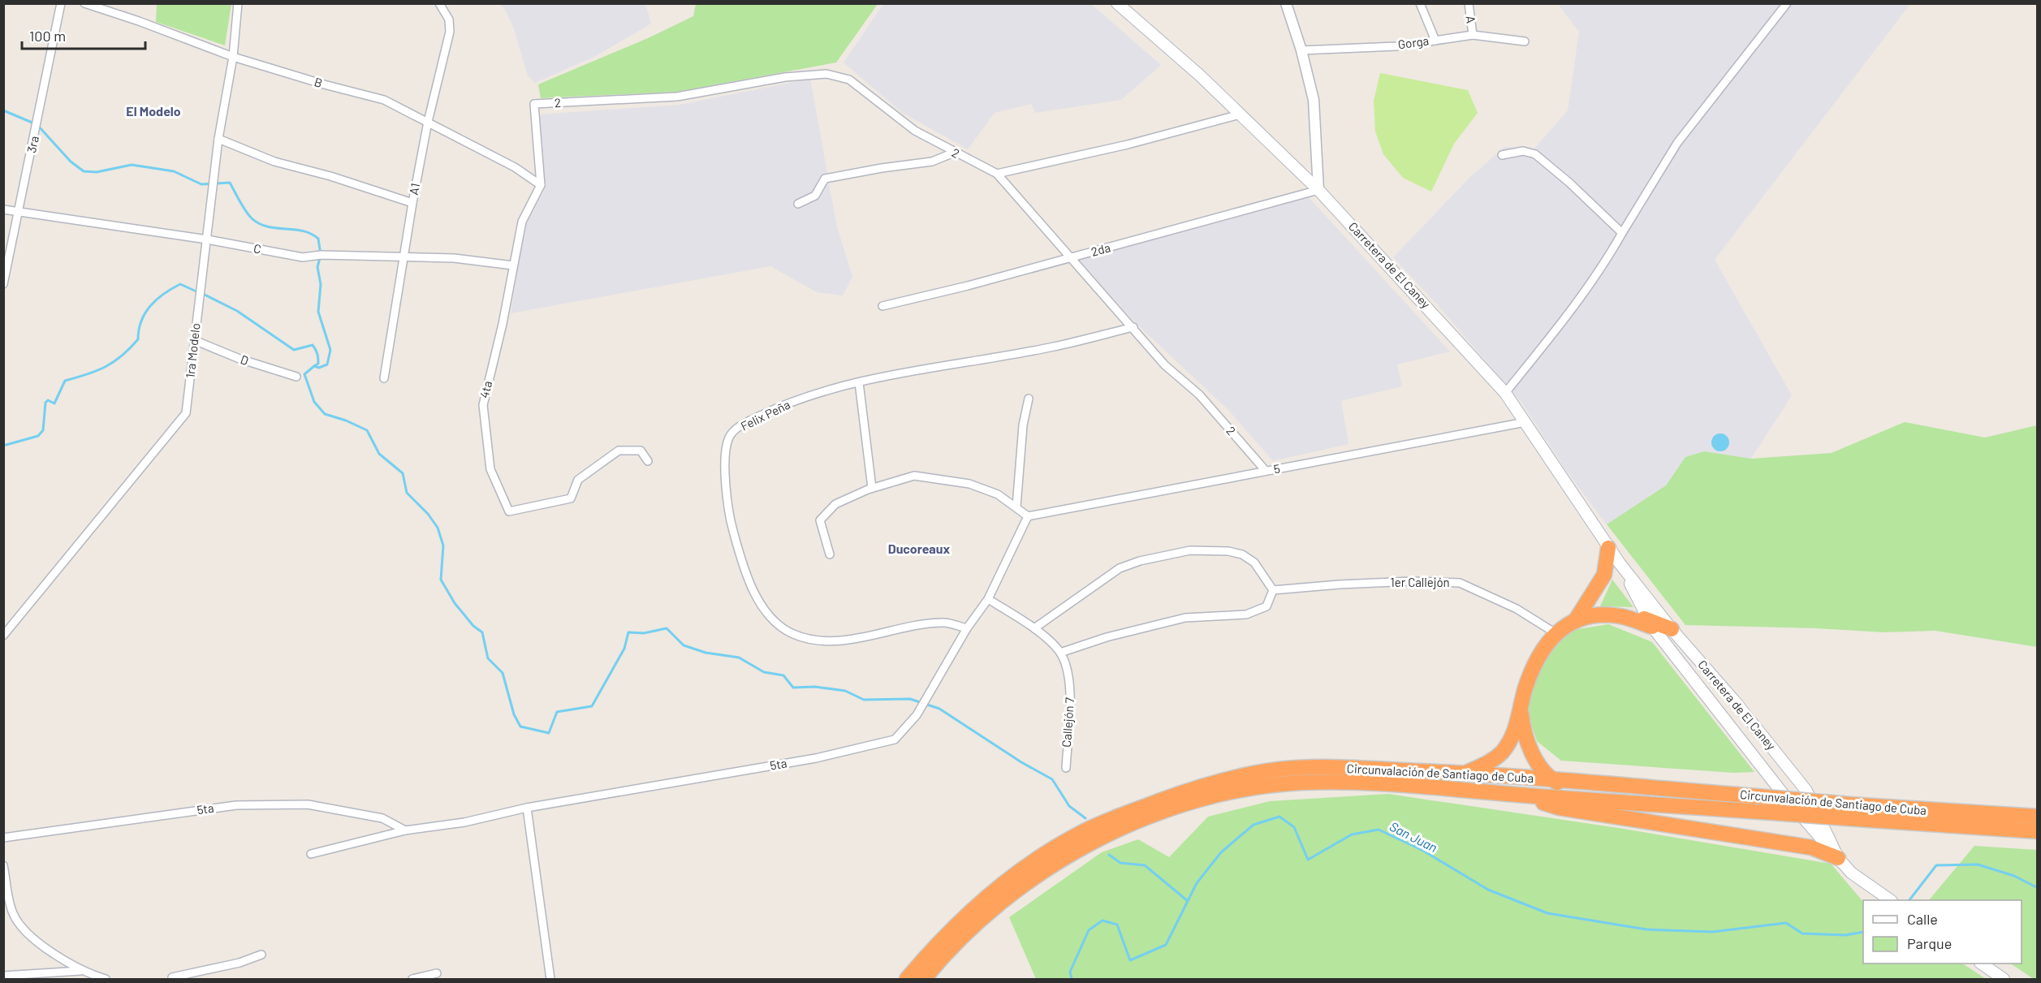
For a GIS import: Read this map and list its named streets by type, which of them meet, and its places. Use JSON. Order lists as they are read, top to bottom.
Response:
{
  "streets": {
    "highway": ["Circunvalación de Santiago de Cuba"],
    "main road": ["Carretera de El Caney"],
    "street": [
      "A",
      "Gorga",
      "B",
      "2",
      "3ra",
      "A1",
      "C",
      "2da",
      "1ra Modelo",
      "D",
      "4ta",
      "Felix Peña",
      "5",
      "1er Callejón",
      "Callejón 7",
      "5ta"
    ]
  },
  "crossings": [
    ["A", "Gorga"],
    ["B", "2"],
    ["B", "A1"],
    ["B", "1ra Modelo"],
    ["B", "4ta"],
    ["2", "2da"],
    ["2", "4ta"],
    ["2", "Felix Peña"],
    ["2", "5"],
    ["3ra", "C"],
    ["A1", "C"],
    ["C", "1ra Modelo"],
    ["C", "4ta"],
    ["2da", "Carretera de El Caney"],
    ["Carretera de El Caney", "5"],
    ["1ra Modelo", "D"],
    ["Felix Peña", "5ta"],
    ["5", "5ta"]
  ],
  "districts": ["El Modelo", "Ducoreaux"],
  "water": ["San Juan"],
  "legend": ["Calle", "Parque"],
  "scale_bar": "100 m"
}
